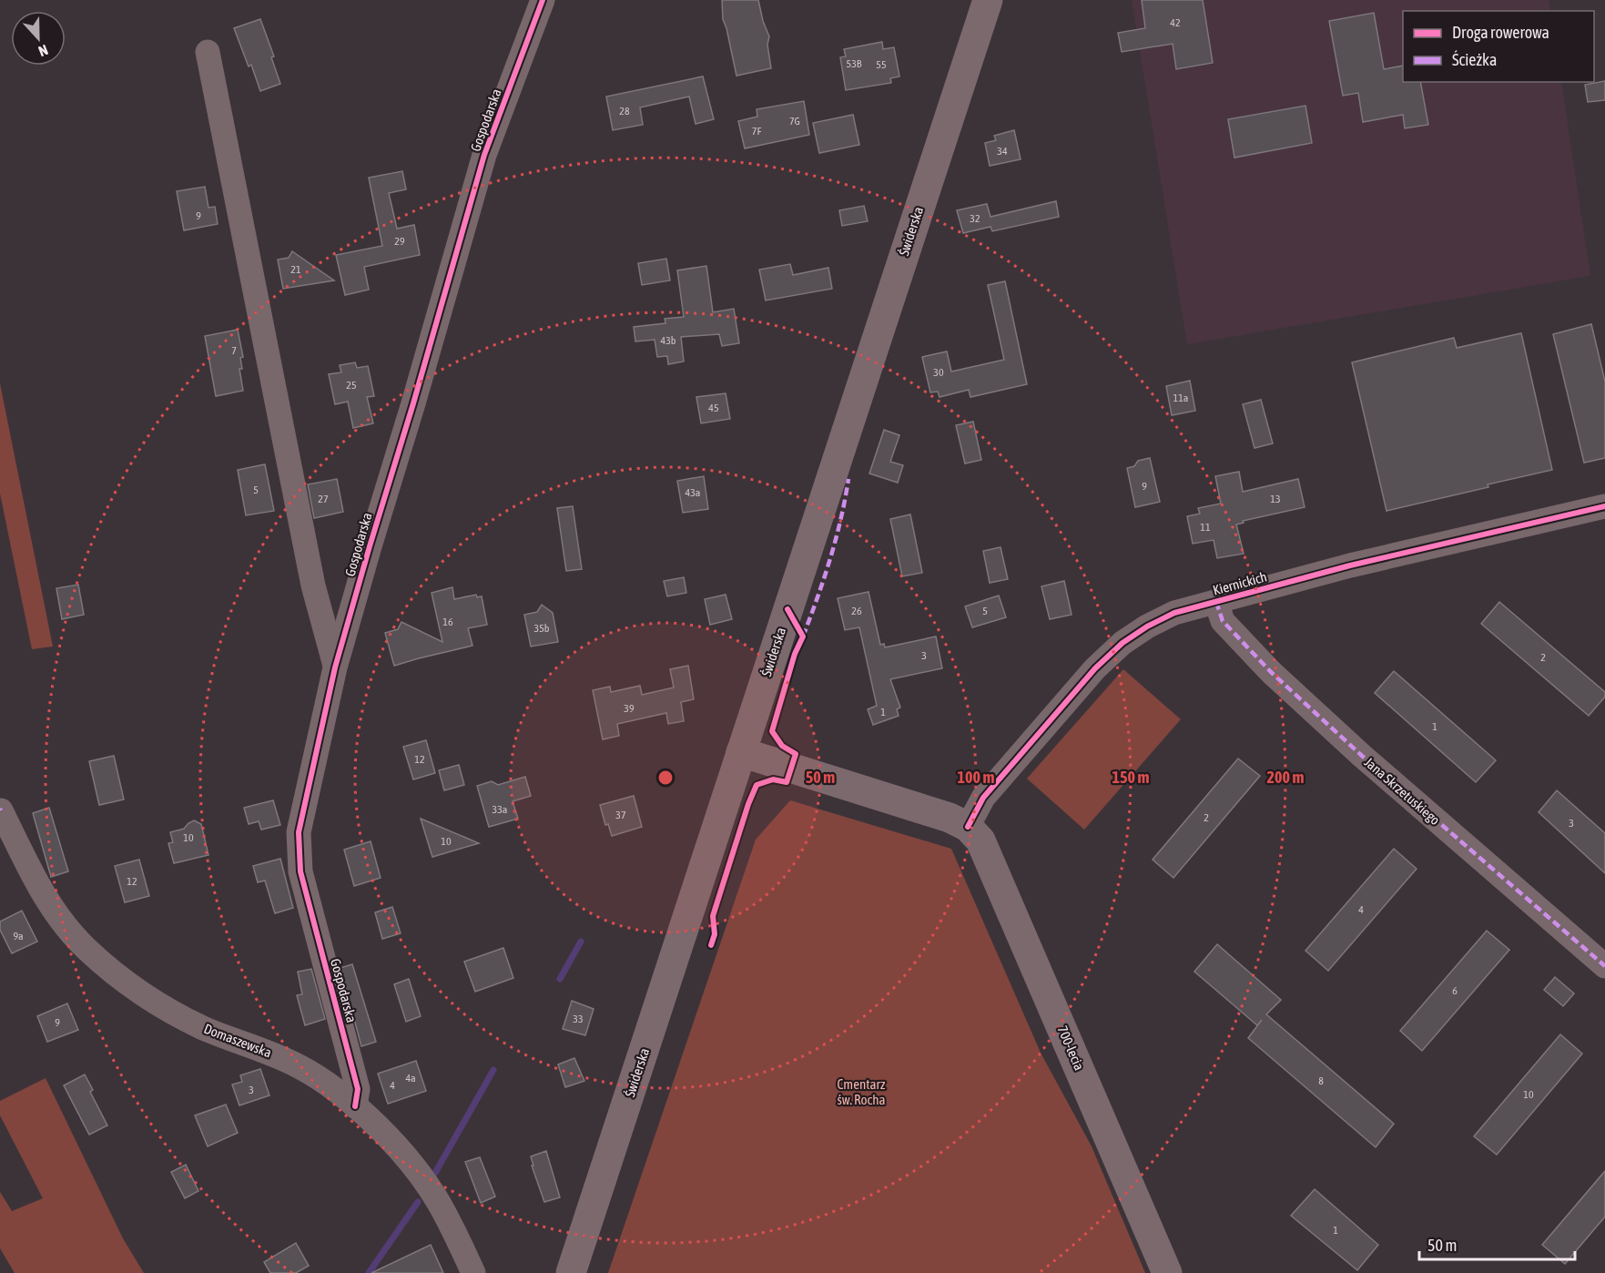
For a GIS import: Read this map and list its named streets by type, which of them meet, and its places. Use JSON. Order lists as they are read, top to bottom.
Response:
{
  "streets": {
    "main road": ["Świderska", "700-lecia"],
    "street": [
      "Gospodarska",
      "Kiernickich",
      "Jana Skrzetuskiego",
      "Domaszewska"
    ]
  },
  "crossings": [
    ["Gospodarska", "Domaszewska"],
    ["Kiernickich", "Jana Skrzetuskiego"],
    ["Kiernickich", "700-lecia"]
  ],
  "parks": ["Cmentarz św. Rocha"],
  "house_numbers": [
    "42",
    "53B",
    "55",
    "28",
    "7G",
    "7F",
    "34",
    "9",
    "32",
    "29",
    "21",
    "43b",
    "7",
    "30",
    "25",
    "11a",
    "45",
    "9",
    "5",
    "43a",
    "27",
    "13",
    "11",
    "26",
    "5",
    "16",
    "35b",
    "3",
    "2",
    "39",
    "1",
    "1",
    "12",
    "33a",
    "37",
    "2",
    "3",
    "10",
    "10",
    "12",
    "4",
    "9a",
    "6",
    "33",
    "9",
    "4a",
    "8",
    "4",
    "3",
    "10",
    "1"
  ],
  "legend": ["Droga rowerowa", "Ścieżka"],
  "scale_bar": "50 m",
  "north": "bottom",
  "rings": [
    "50 m",
    "100 m",
    "150 m",
    "200 m"
  ]
}
